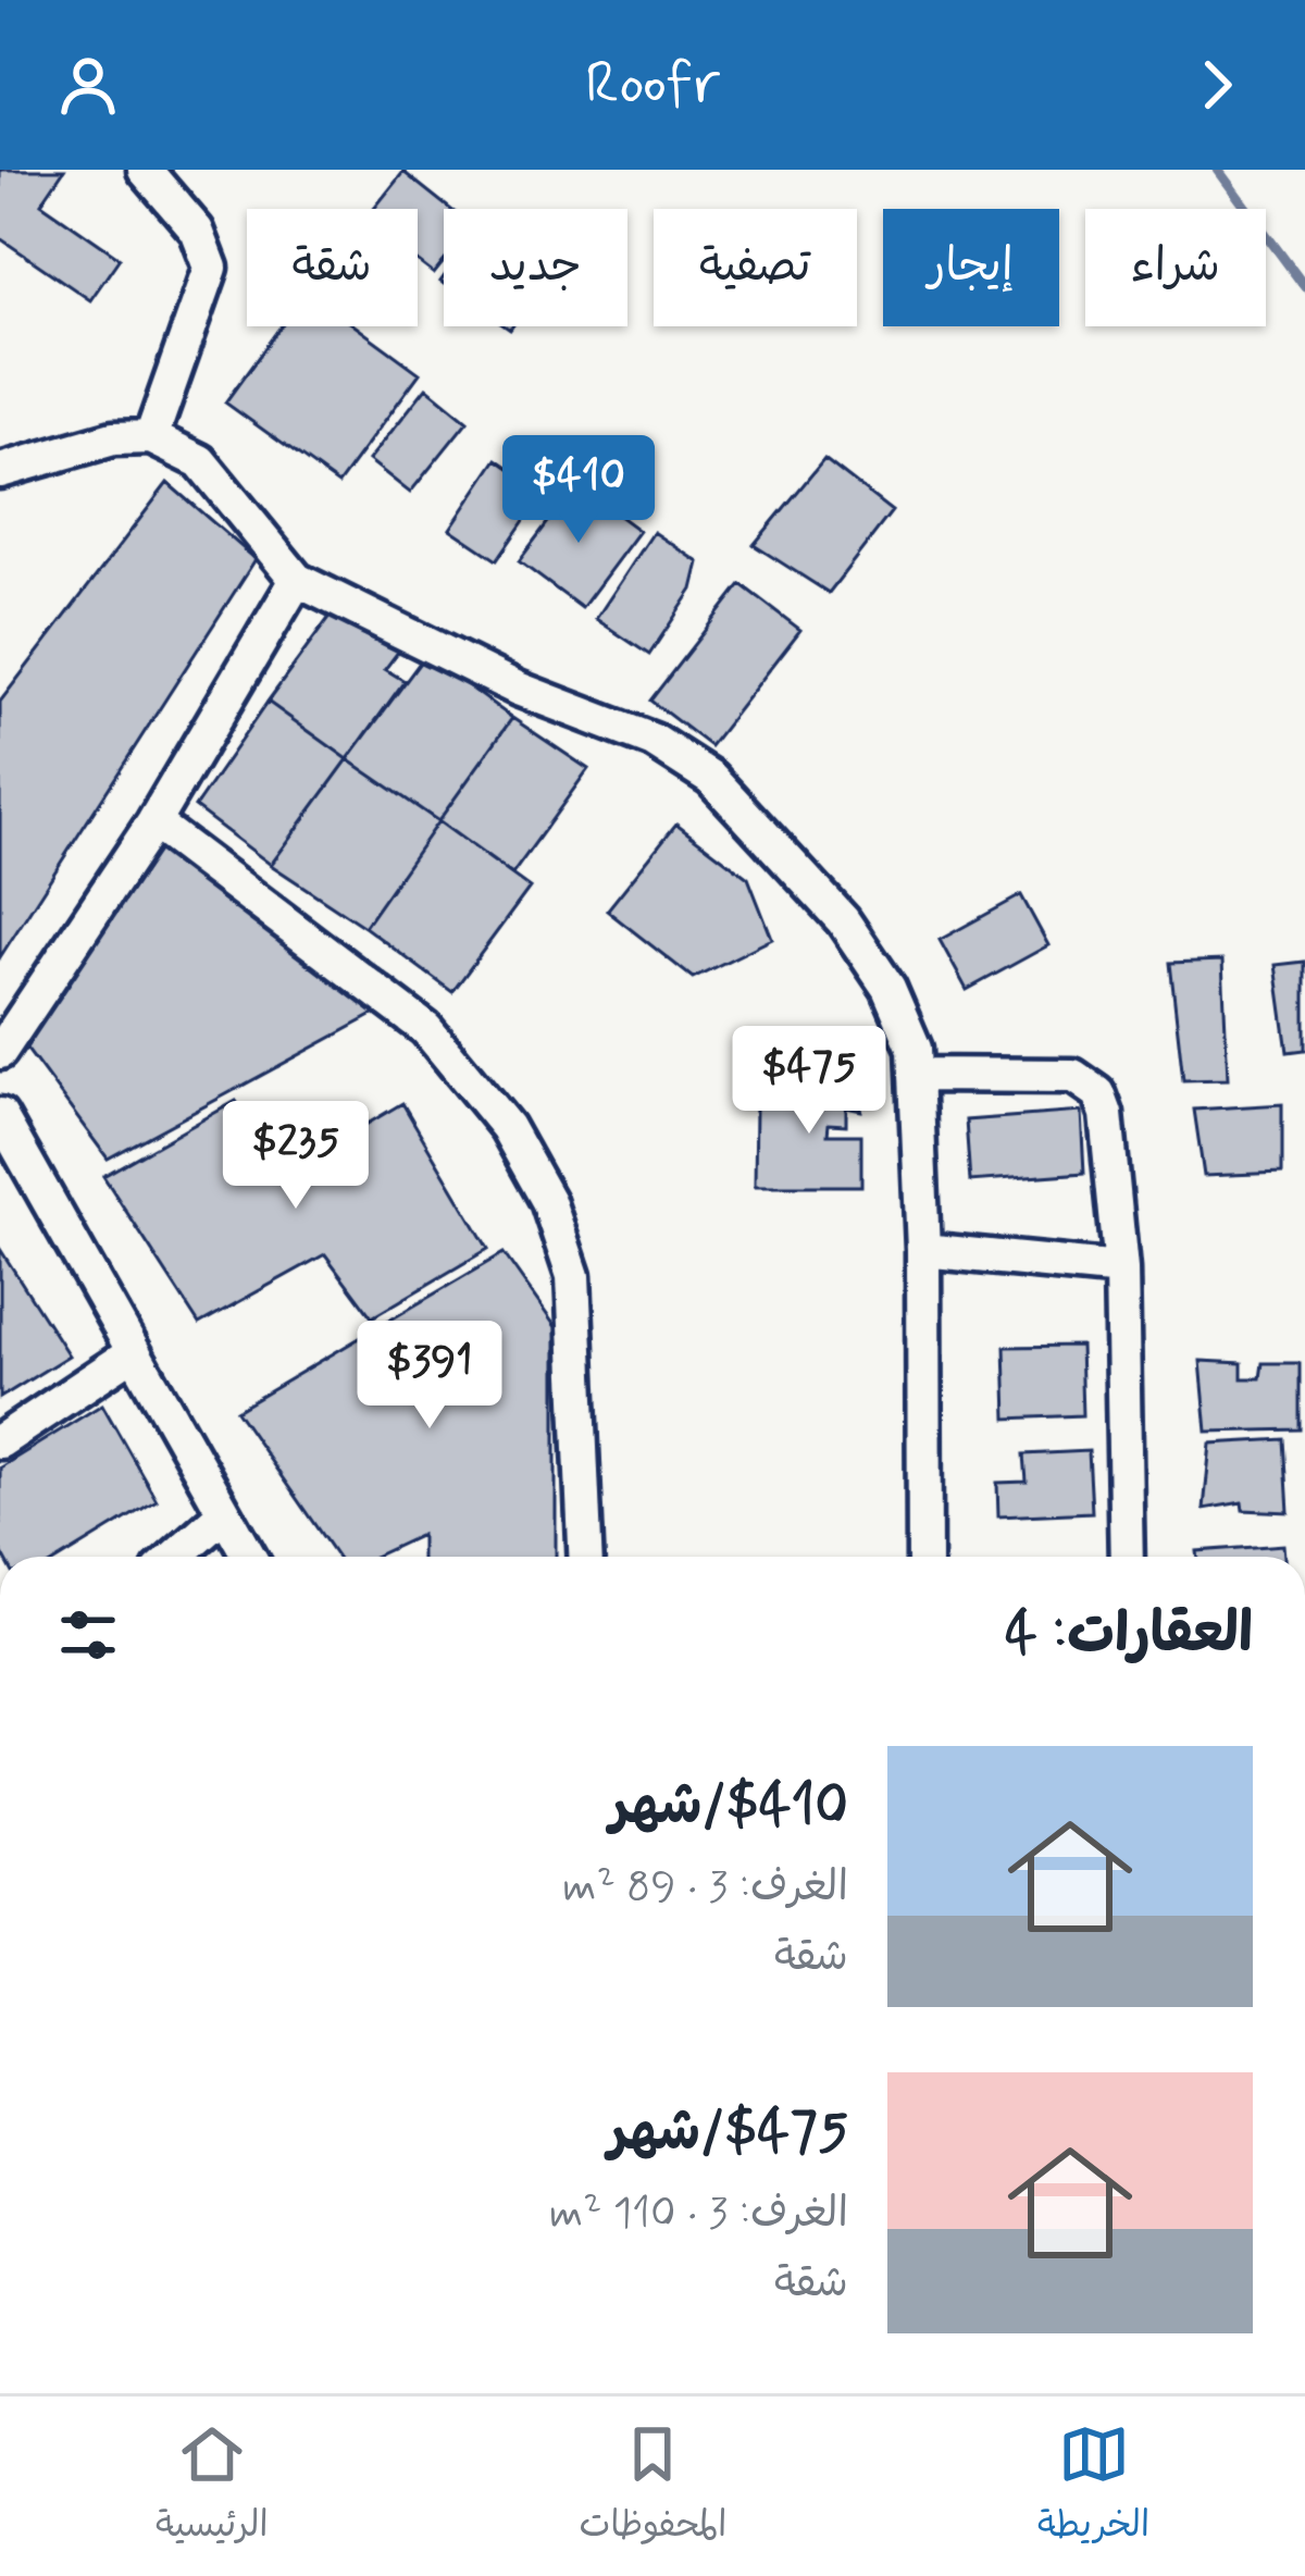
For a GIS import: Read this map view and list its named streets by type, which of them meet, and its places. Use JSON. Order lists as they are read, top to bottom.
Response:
{
  "page": {
    "header": "Roofr",
    "chip": [
      "شراء",
      "إيجار",
      "تصفية",
      "جديد",
      "شقة"
    ],
    "price": [
      "$410",
      "$475",
      "$235",
      "$391"
    ],
    "heading": "العقارات: 4",
    "list": [
      {
        "name": "$410/شهر",
        "note": "الغرف: 3 · 89 m² · شقة"
      },
      {
        "name": "$475/شهر",
        "note": "الغرف: 3 · 110 m² · شقة"
      }
    ],
    "tabs": ["الخريطة", "المحفوظات", "الرئيسية"]
  }
}
